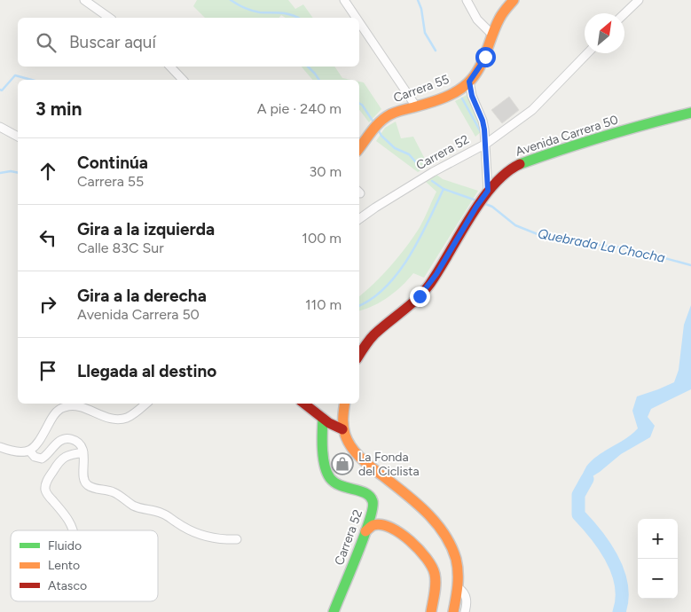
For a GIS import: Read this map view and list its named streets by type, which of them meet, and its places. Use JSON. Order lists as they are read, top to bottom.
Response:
{
  "streets": {
    "main road": ["Carrera 55", "Avenida Carrera 50", "Carrera 52"]
  },
  "water": ["Quebrada La Chocha"],
  "places": {
    "shop": ["La Fonda del Ciclista"]
  },
  "legend": ["Fluido", "Lento", "Atasco"],
  "north": "top right",
  "page": {
    "search": "Buscar aquí",
    "heading": ["3 min", "A pie · 240 m"],
    "list": [
      ["Continúa", "Carrera 55", "30 m"],
      ["Gira a la izquierda", "Calle 83C Sur", "100 m"],
      ["Gira a la derecha", "Avenida Carrera 50", "110 m"],
      "Llegada al destino"
    ],
    "map_buttons": ["+", "−"]
  }
}
